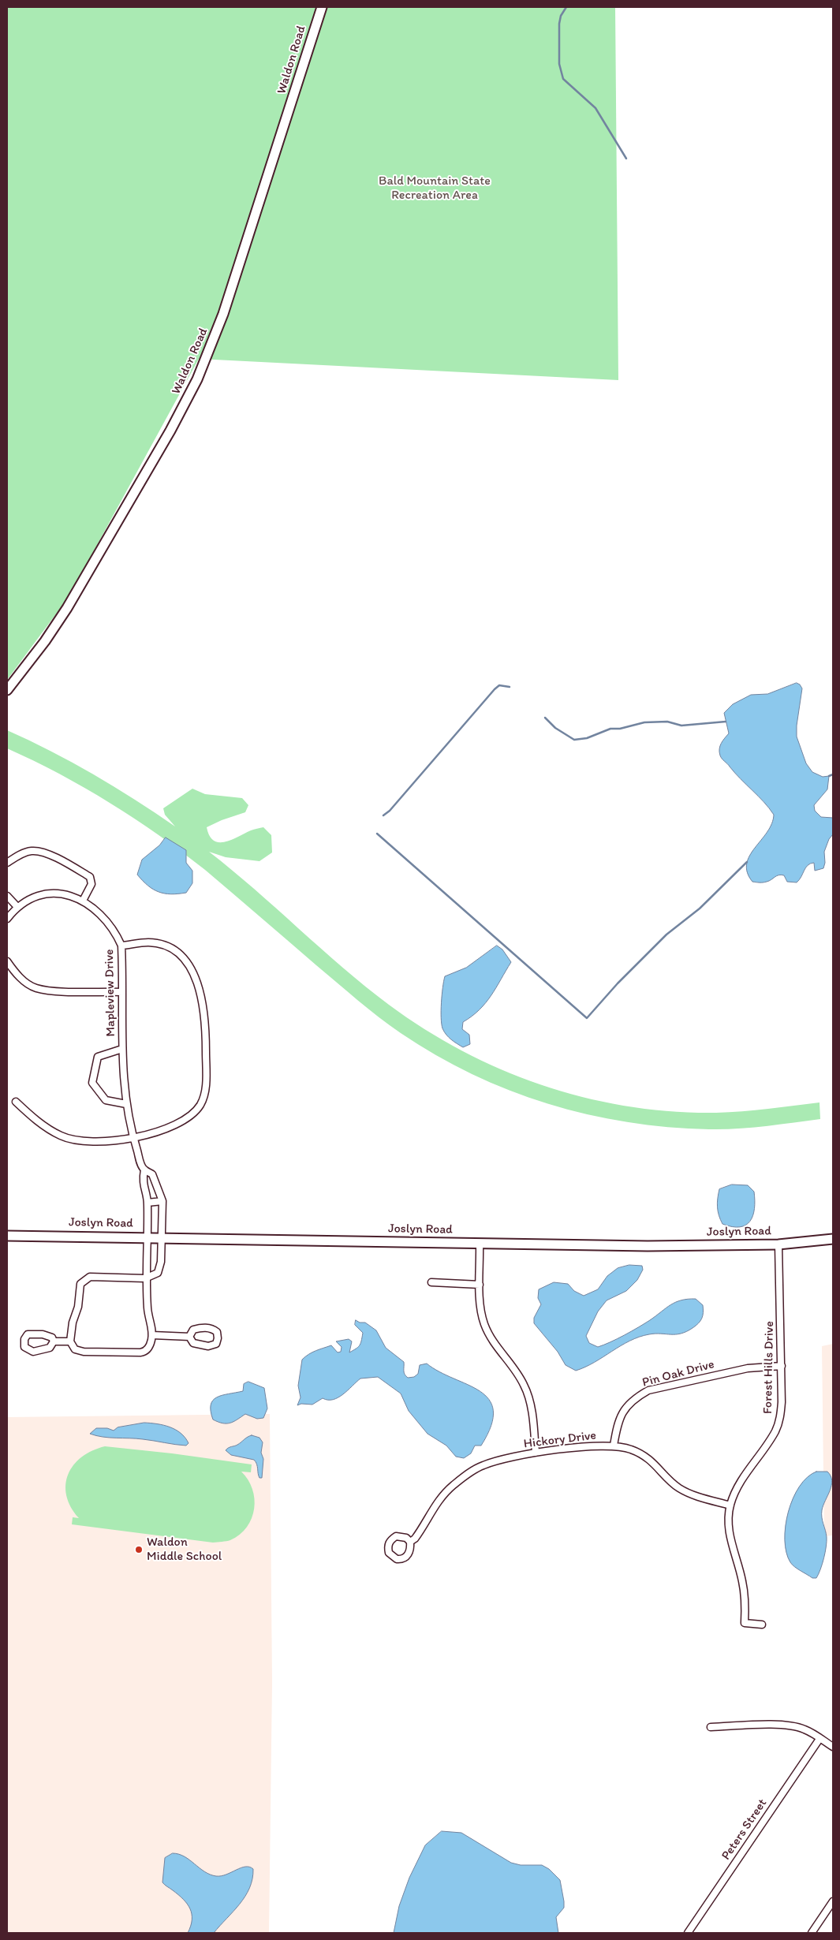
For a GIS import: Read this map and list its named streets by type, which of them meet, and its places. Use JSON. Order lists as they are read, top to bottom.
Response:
{
  "streets": {
    "street": [
      "Waldon Road",
      "Mapleview Drive",
      "Joslyn Road",
      "Forest Hills Drive",
      "Pin Oak Drive",
      "Hickory Drive",
      "Peters Street"
    ]
  },
  "crossings": [
    ["Mapleview Drive", "Joslyn Road"],
    ["Joslyn Road", "Forest Hills Drive"],
    ["Forest Hills Drive", "Pin Oak Drive"],
    ["Forest Hills Drive", "Hickory Drive"],
    ["Pin Oak Drive", "Hickory Drive"]
  ],
  "parks": ["Bald Mountain State Recreation Area"],
  "places": ["Waldon Middle School"]
}
